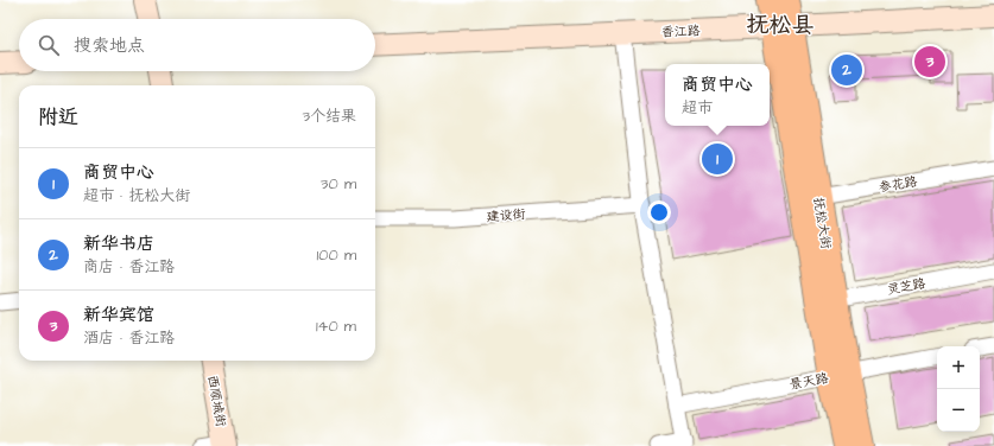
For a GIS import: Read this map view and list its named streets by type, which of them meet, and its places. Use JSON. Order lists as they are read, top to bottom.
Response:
{
  "streets": {
    "main road": ["香江路", "抚松大街", "西顺城街"],
    "street": [
      "参花路",
      "建设街",
      "灵芝路",
      "景天路"
    ]
  },
  "crossings": [
    ["香江路", "抚松大街"],
    ["参花路", "抚松大街"],
    ["抚松大街", "灵芝路"],
    ["抚松大街", "景天路"]
  ],
  "districts": ["抚松县"],
  "page": {
    "search": "搜索地点",
    "pins": ["3", "2", "1"],
    "popup": ["商贸中心", "超市"],
    "heading": ["附近", "3个结果"],
    "list": [
      {
        "mark": "1",
        "name": "商贸中心",
        "note": "超市 · 抚松大街",
        "value": "30 m"
      },
      {
        "mark": "2",
        "name": "新华书店",
        "note": "商店 · 香江路",
        "value": "100 m"
      },
      {
        "mark": "3",
        "name": "新华宾馆",
        "note": "酒店 · 香江路",
        "value": "140 m"
      }
    ],
    "map_buttons": ["+", "−"]
  }
}
